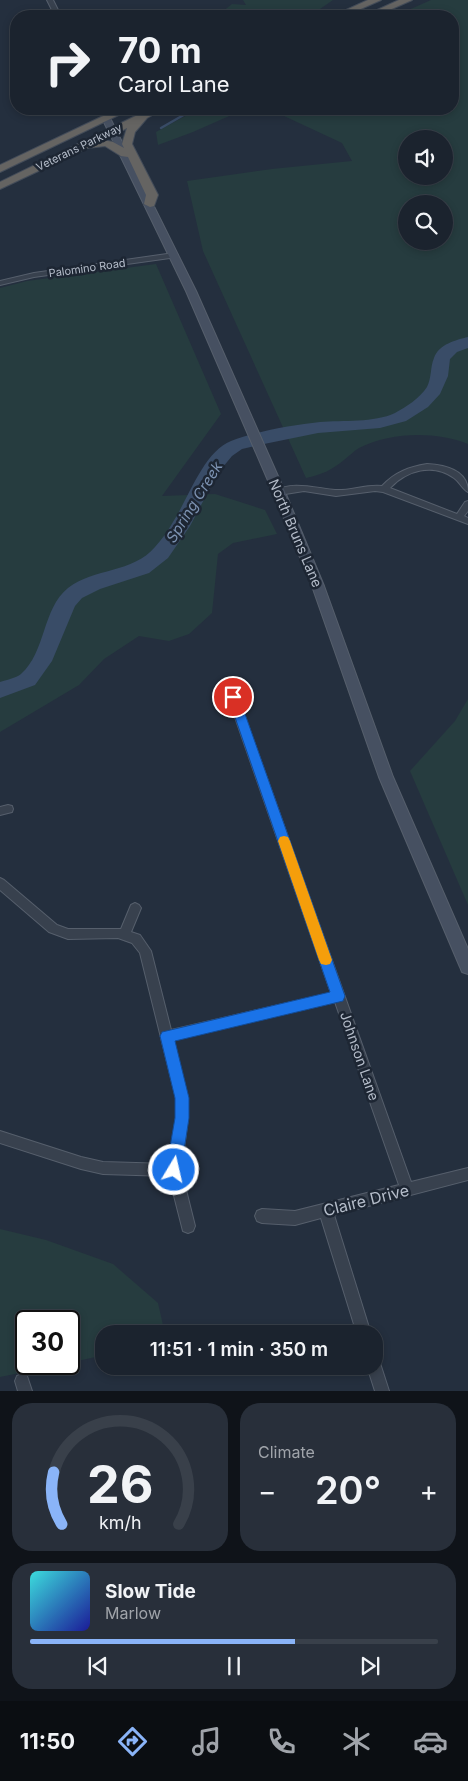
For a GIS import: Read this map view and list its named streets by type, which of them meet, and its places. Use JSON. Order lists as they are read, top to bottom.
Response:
{
  "streets": {
    "highway": ["Veterans Parkway"],
    "main road": ["North Bruns Lane"],
    "street": ["Palomino Road", "Johnson Lane", "Claire Drive"]
  },
  "crossings": [
    ["Veterans Parkway", "North Bruns Lane"],
    ["Palomino Road", "North Bruns Lane"],
    ["Johnson Lane", "Claire Drive"]
  ],
  "water": ["Spring Creek"],
  "page": {
    "turn": ["70 m", "Carol Lane"],
    "limit": "30",
    "trip": "11:51 · 1 min · 350 m",
    "tile": "Climate",
    "heat": ["−", "20°", "+"],
    "song": ["Slow Tide", "Marlow"],
    "tabs": "11:50",
    "gauge": ["26", "km/h"]
  }
}
